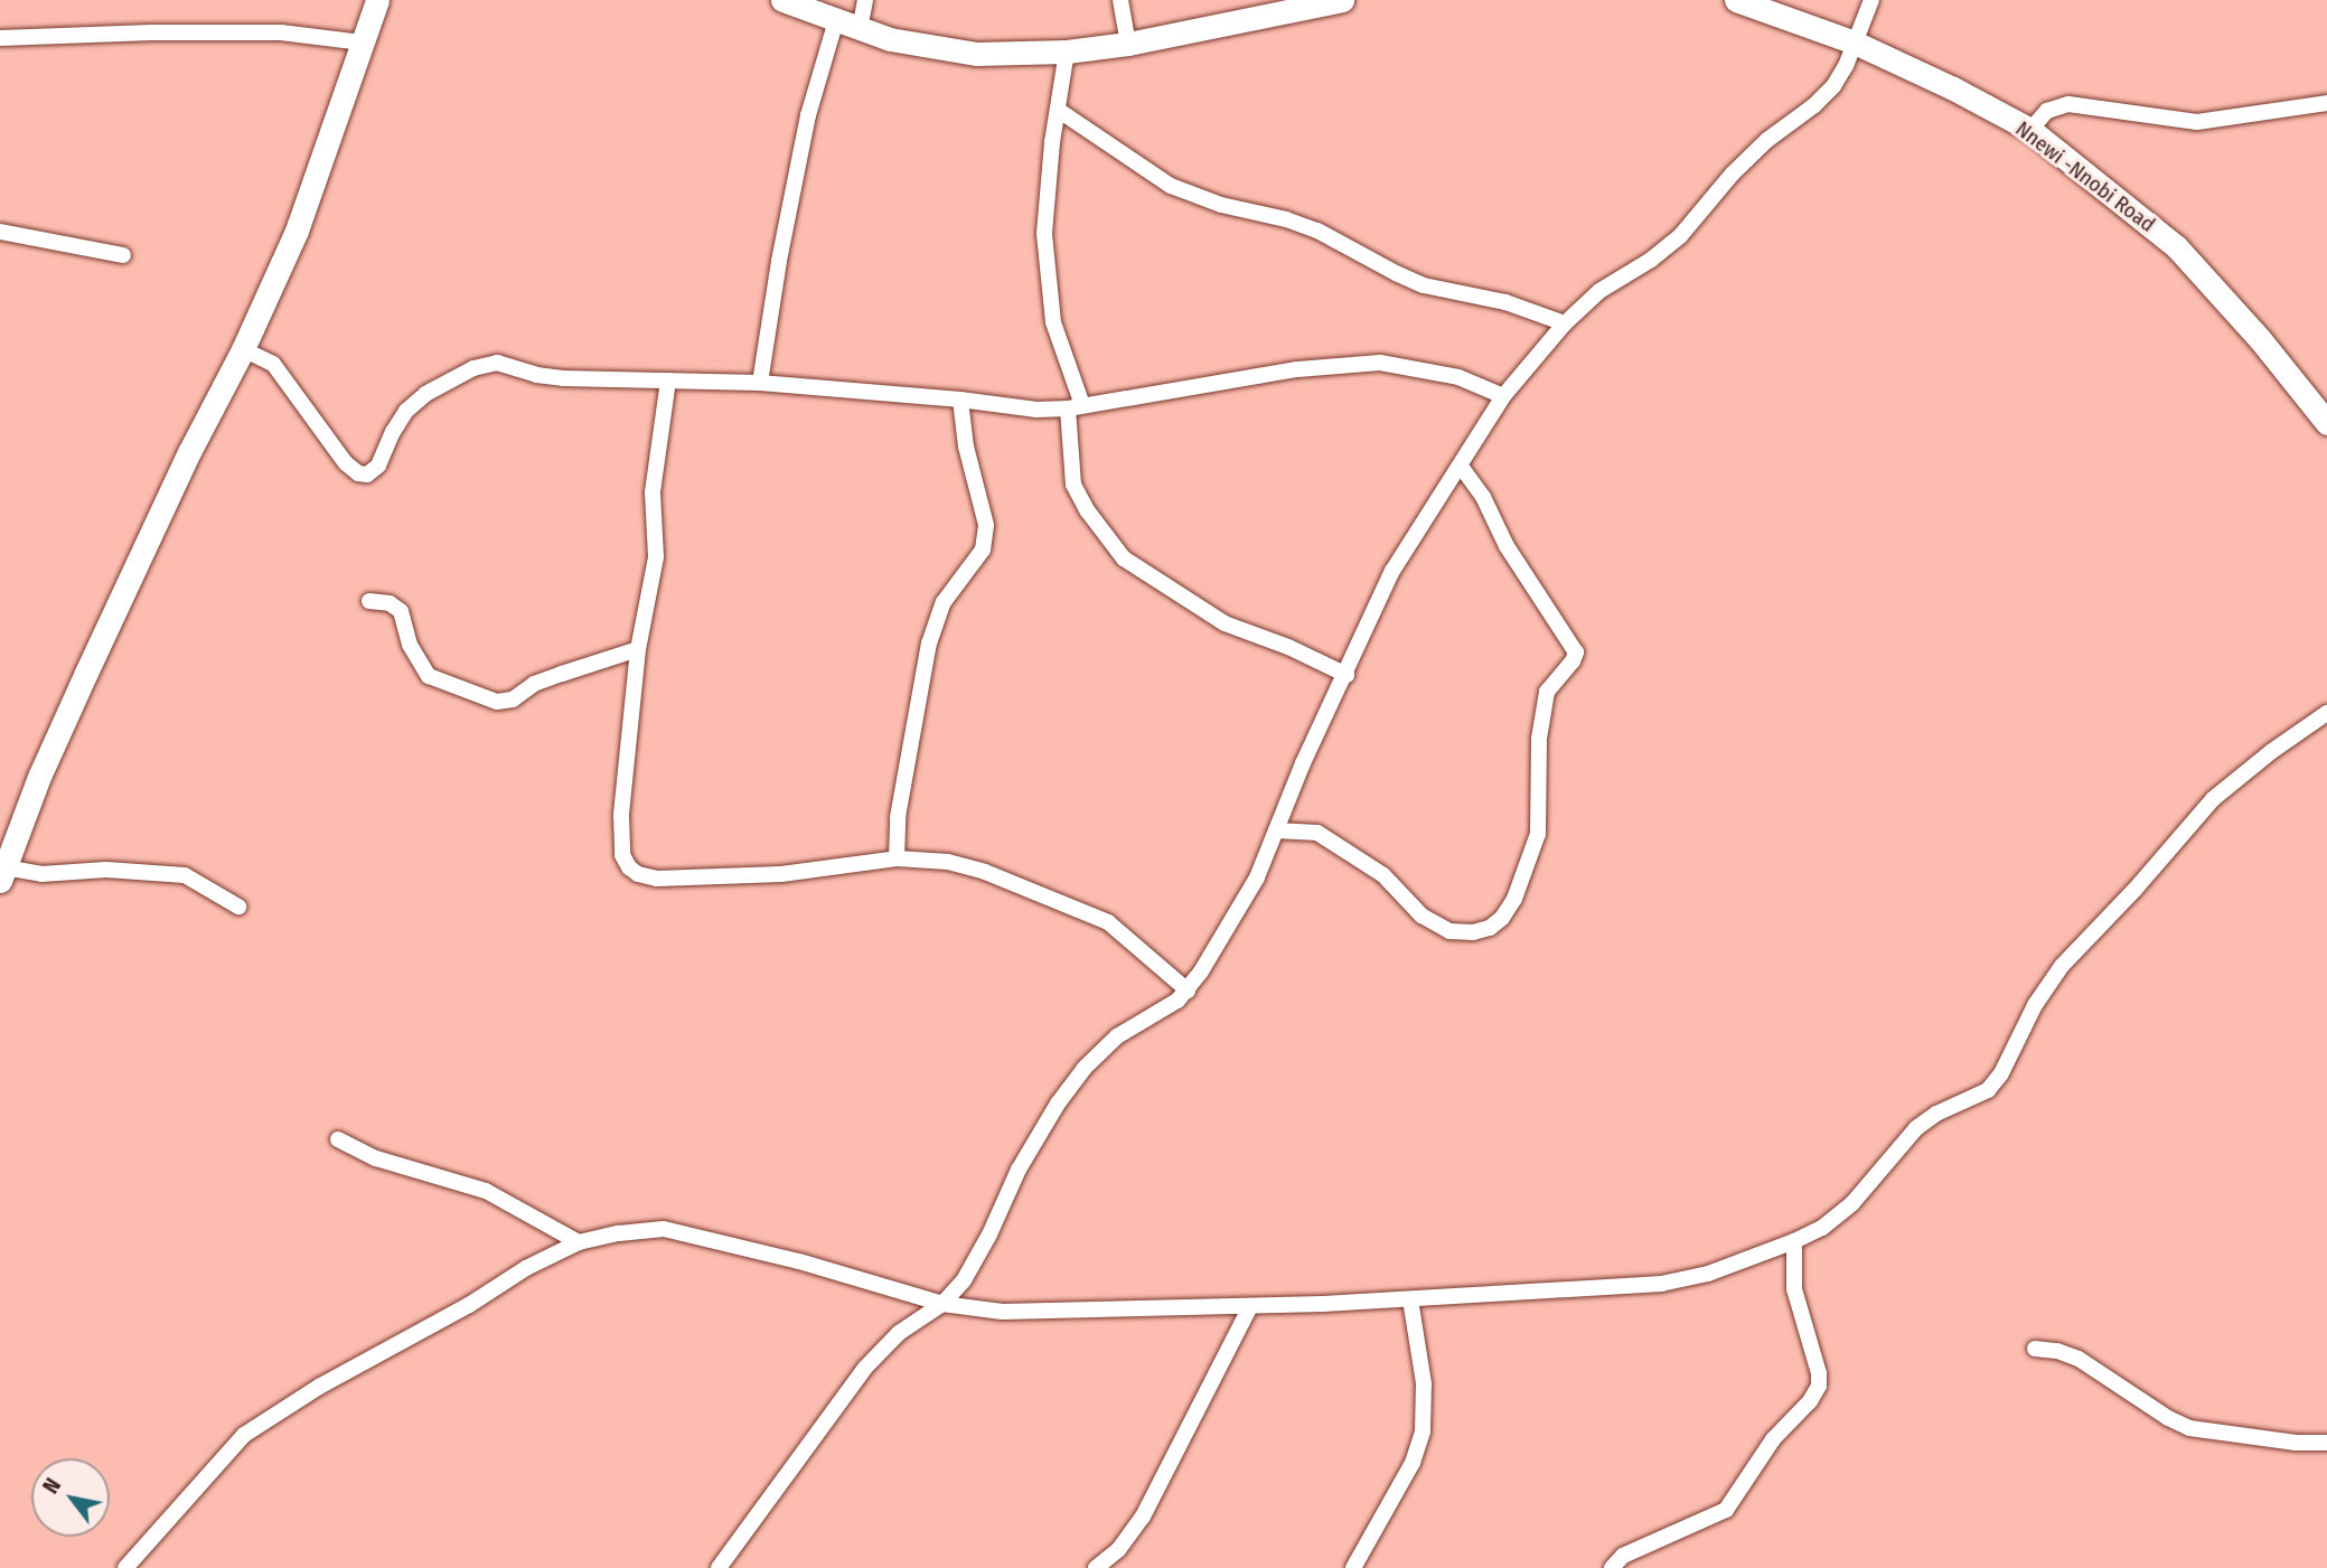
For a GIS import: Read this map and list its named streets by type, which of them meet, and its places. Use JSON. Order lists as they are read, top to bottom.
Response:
{
  "streets": {
    "main road": ["Nnewi -Nnobi Road"]
  },
  "north": "top left"
}
